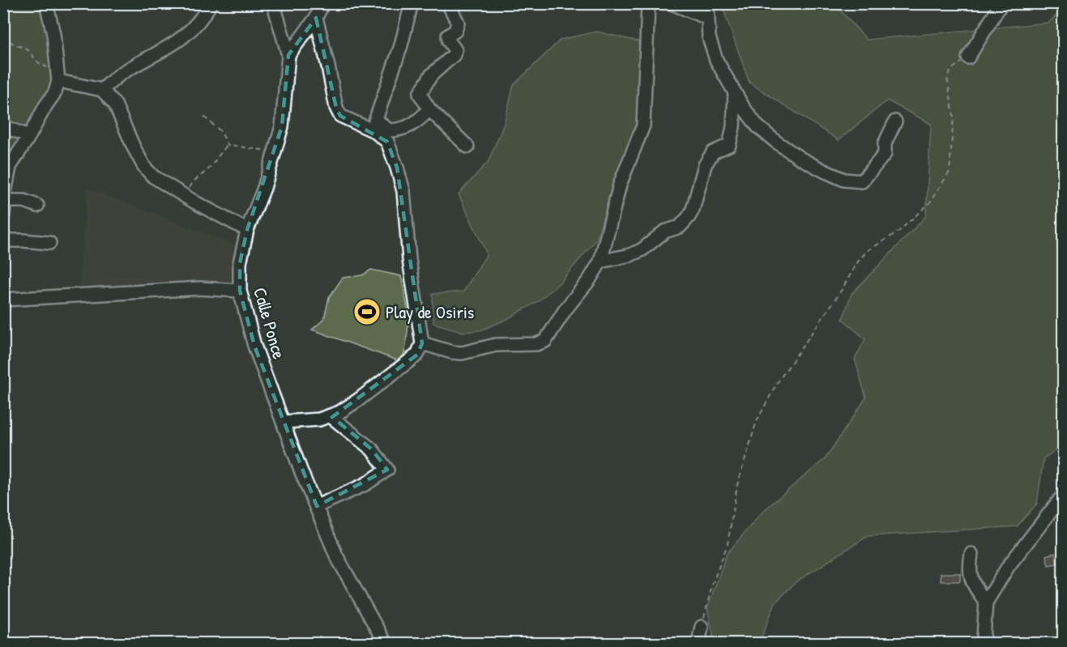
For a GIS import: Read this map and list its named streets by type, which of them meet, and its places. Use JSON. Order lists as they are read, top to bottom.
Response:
{
  "streets": {
    "street": ["Calle Ponce"]
  },
  "places": {
    "sports": ["Play de Osiris"]
  }
}
